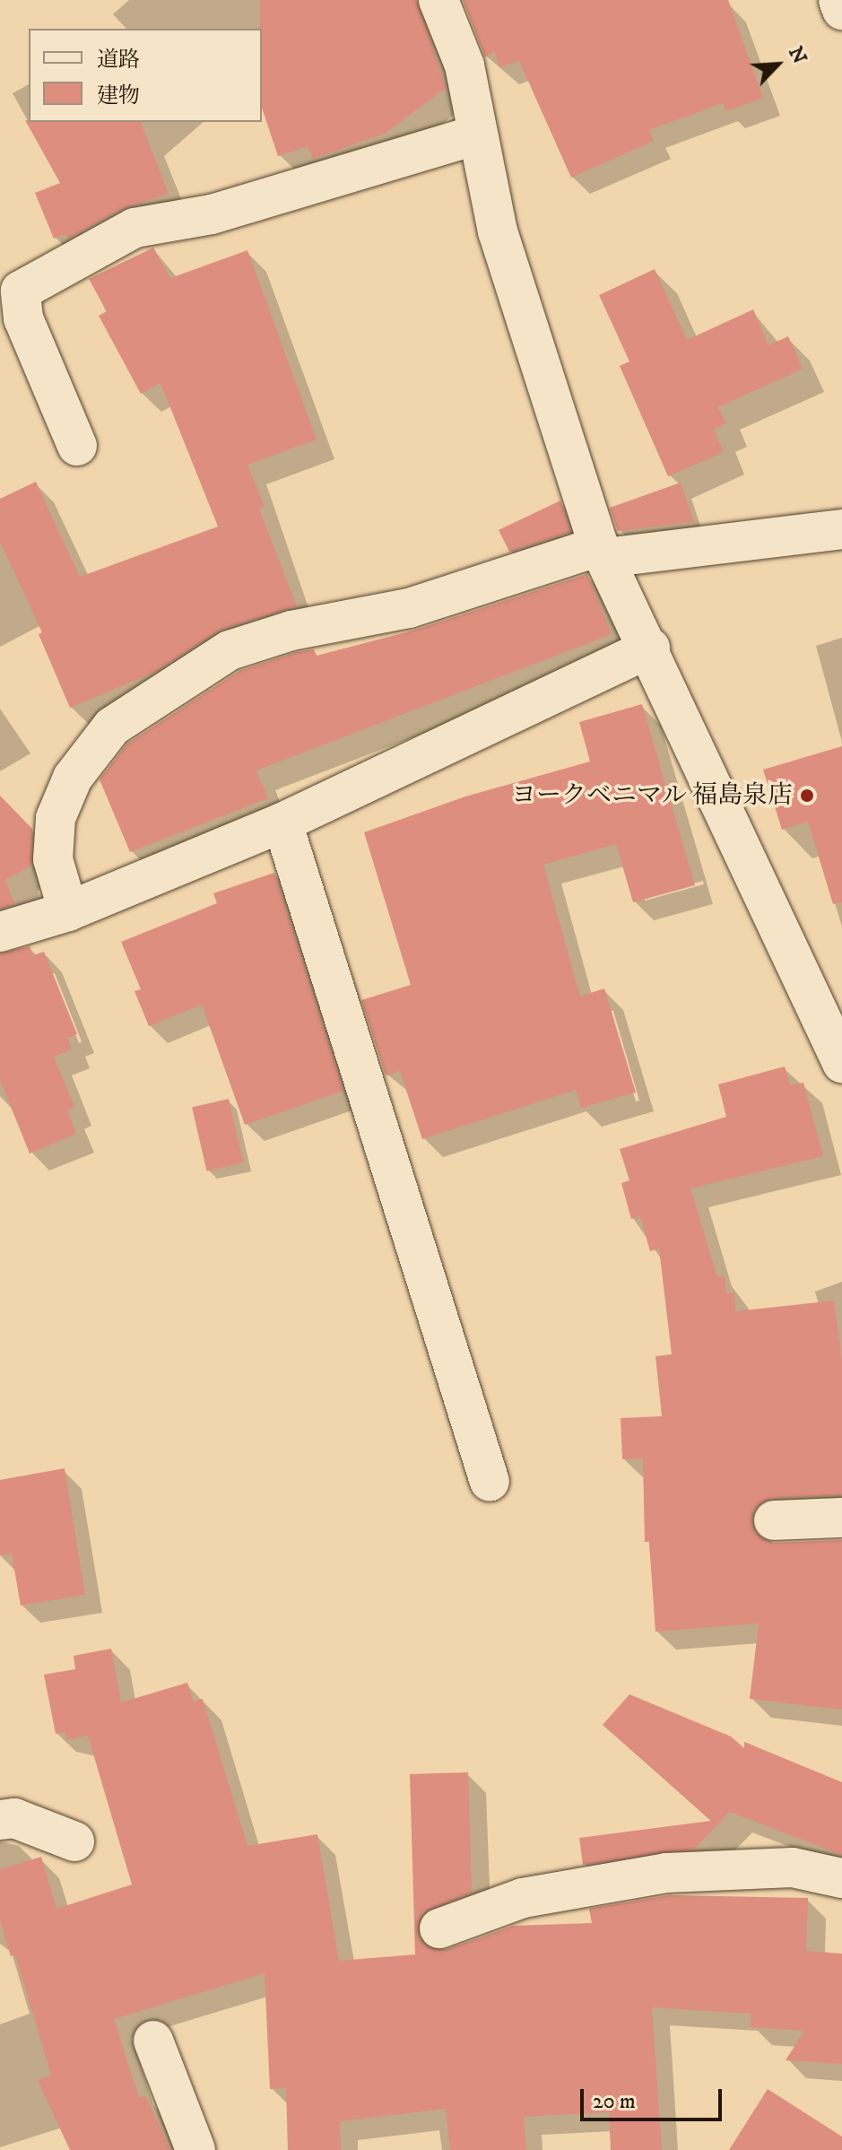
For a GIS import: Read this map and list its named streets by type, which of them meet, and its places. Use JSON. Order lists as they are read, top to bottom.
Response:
{
  "places": ["ヨークベニマル 福島泉店"],
  "legend": ["道路", "建物"],
  "scale_bar": "20 m",
  "north": "top right"
}
